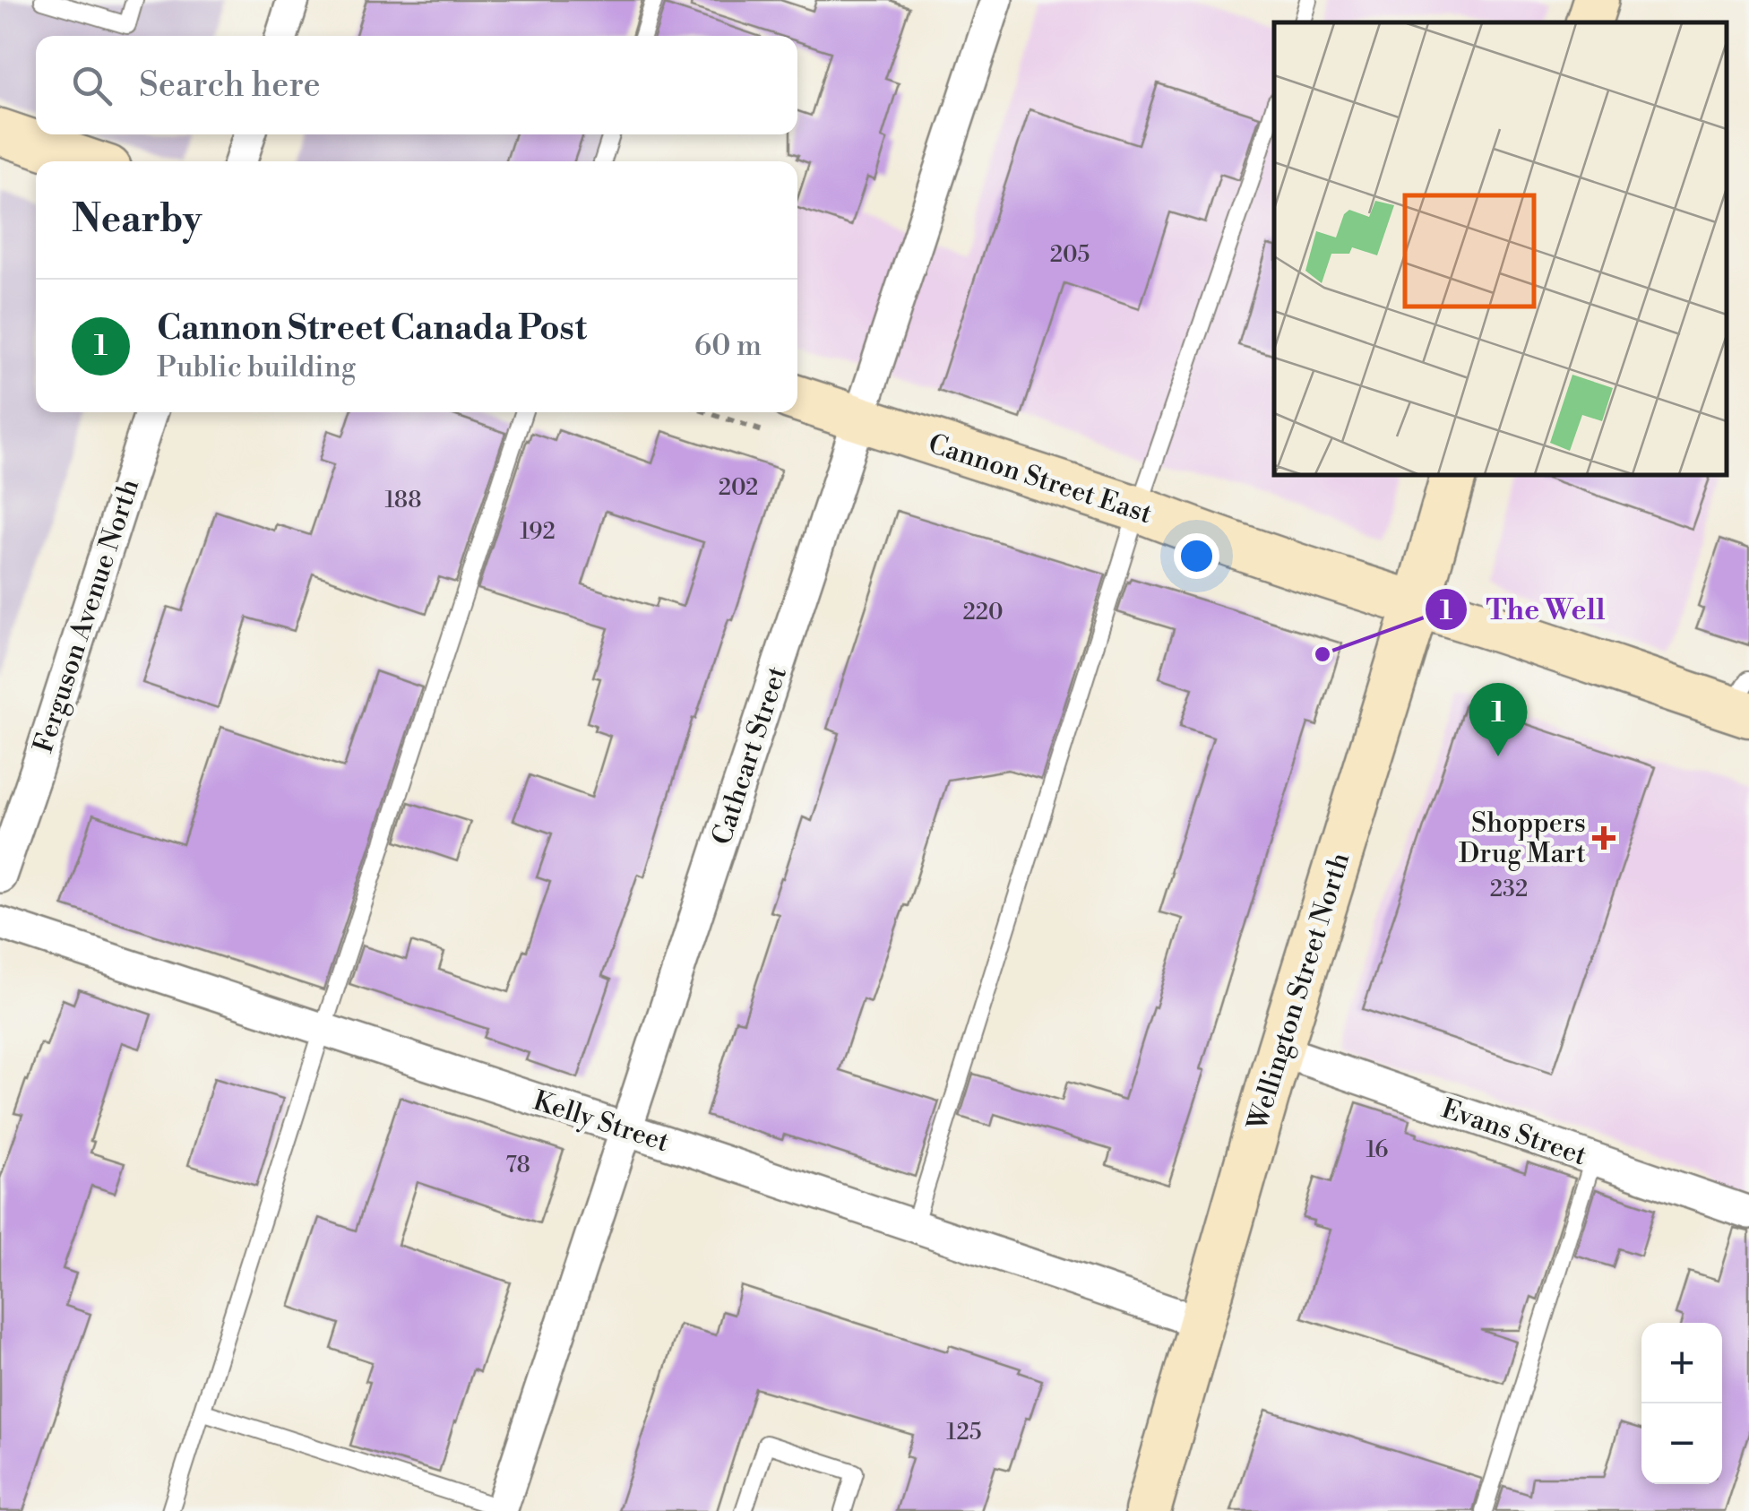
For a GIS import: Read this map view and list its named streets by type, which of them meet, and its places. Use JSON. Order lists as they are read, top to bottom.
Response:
{
  "streets": {
    "main road": ["Cannon Street East", "Wellington Street North"],
    "street": [
      "Ferguson Avenue North",
      "Cathcart Street",
      "Kelly Street",
      "Evans Street"
    ]
  },
  "crossings": [
    ["Cannon Street East", "Cathcart Street"],
    ["Cannon Street East", "Wellington Street North"],
    ["Cathcart Street", "Kelly Street"],
    ["Wellington Street North", "Kelly Street"],
    ["Wellington Street North", "Evans Street"]
  ],
  "places": {
    "other": ["The Well"],
    "health": ["Shoppers Drug Mart"]
  },
  "house_numbers": [
    "205",
    "202",
    "188",
    "192",
    "220",
    "232",
    "16",
    "78",
    "125"
  ],
  "page": {
    "search": "Search here",
    "heading": "Nearby",
    "list": [
      {
        "mark": "1",
        "name": "Cannon Street Canada Post",
        "note": "Public building",
        "value": "60 m"
      }
    ],
    "pins": "1",
    "map_buttons": ["+", "−"]
  }
}
